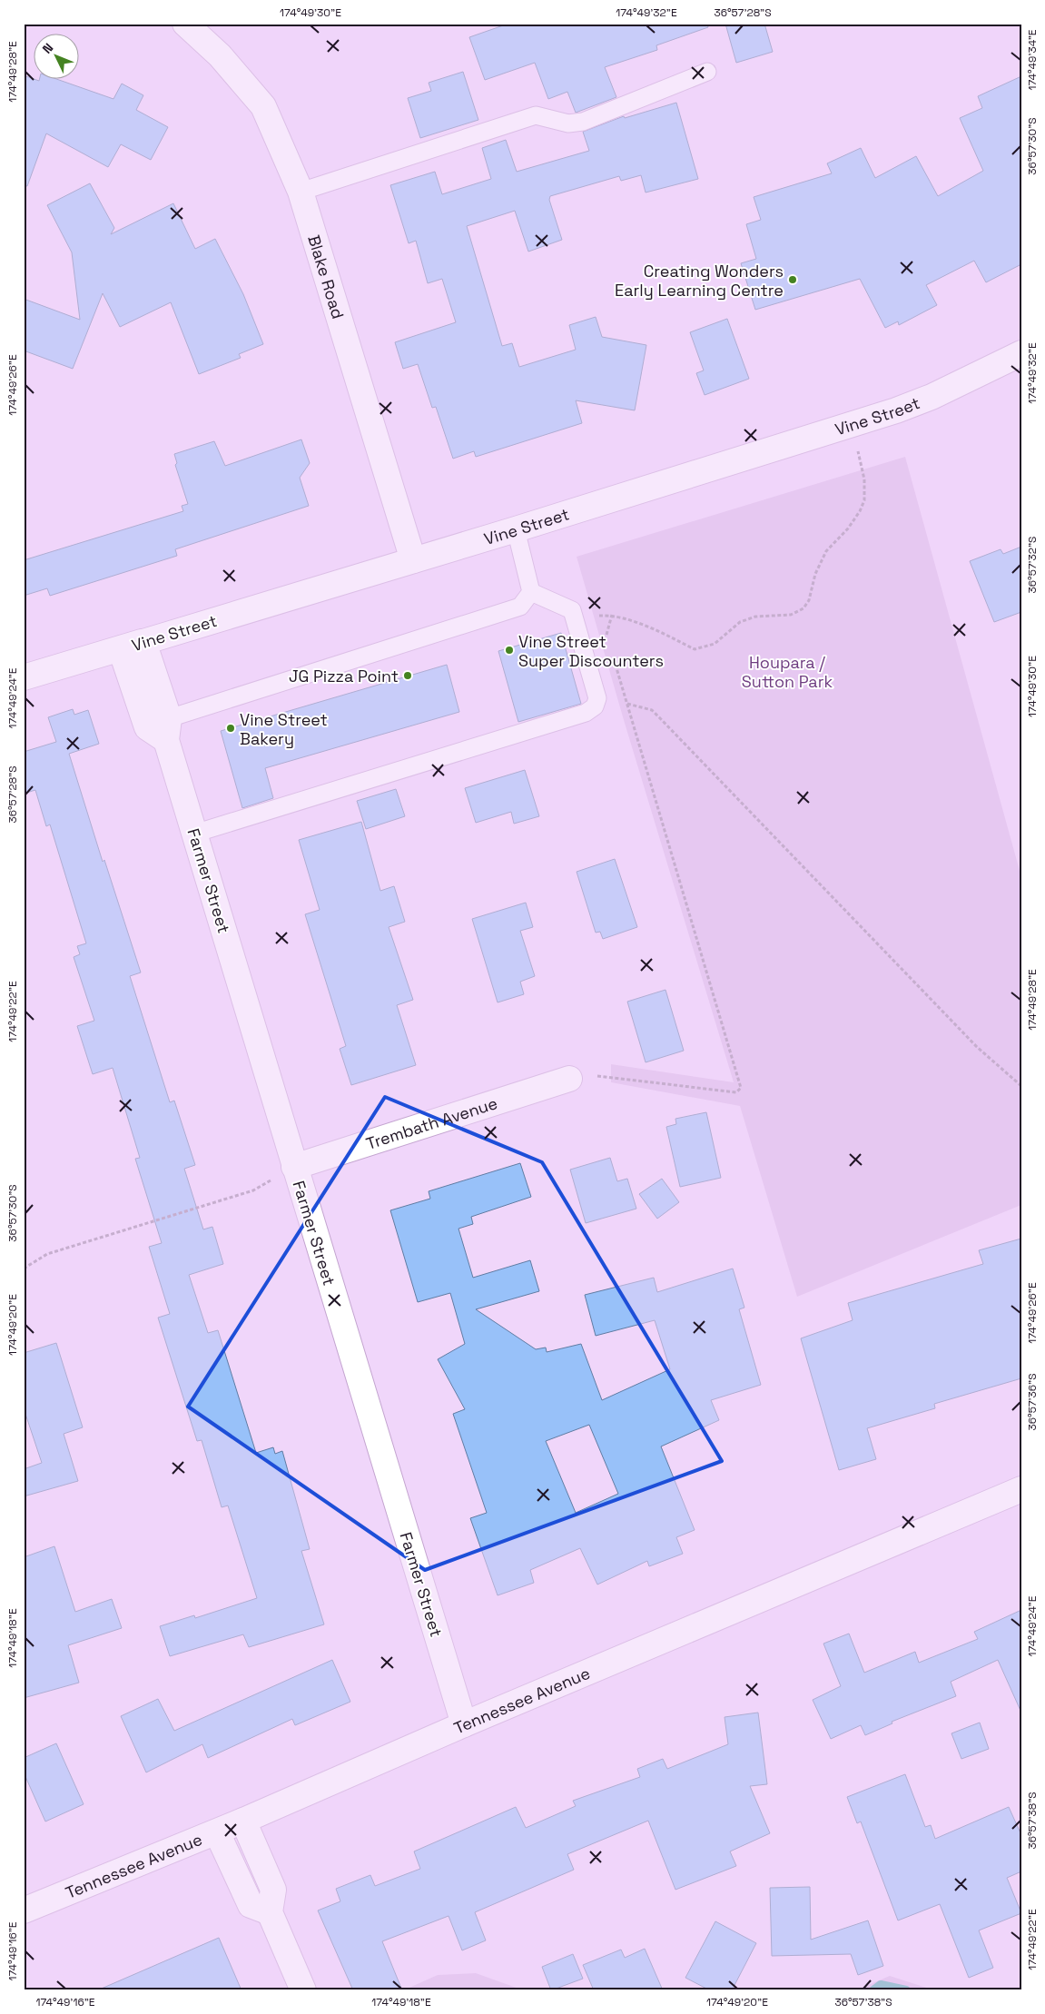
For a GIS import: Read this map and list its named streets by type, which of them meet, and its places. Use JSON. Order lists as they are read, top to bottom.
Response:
{
  "streets": {
    "street": [
      "Blake Road",
      "Vine Street",
      "Farmer Street",
      "Trembath Avenue",
      "Tennessee Avenue"
    ]
  },
  "crossings": [
    ["Blake Road", "Vine Street"],
    ["Farmer Street", "Trembath Avenue"],
    ["Farmer Street", "Tennessee Avenue"]
  ],
  "parks": ["Houpara / Sutton Park"],
  "places": [
    "Creating Wonders Early Learning Centre",
    "Vine Street Super Discounters",
    "JG Pizza Point",
    "Vine Street Bakery"
  ],
  "north": "top left",
  "coordinates": [
    "174°49'30\"E",
    "174°49'32\"E",
    "36°57'28\"S",
    "174°49'34\"E",
    "174°49'28\"E",
    "36°57'30\"S",
    "174°49'26\"E",
    "36°57'32\"S",
    "174°49'24\"E",
    "174°49'22\"E",
    "174°49'20\"E",
    "36°57'36\"S",
    "174°49'18\"E",
    "36°57'38\"S",
    "174°49'16\"E"
  ]
}
